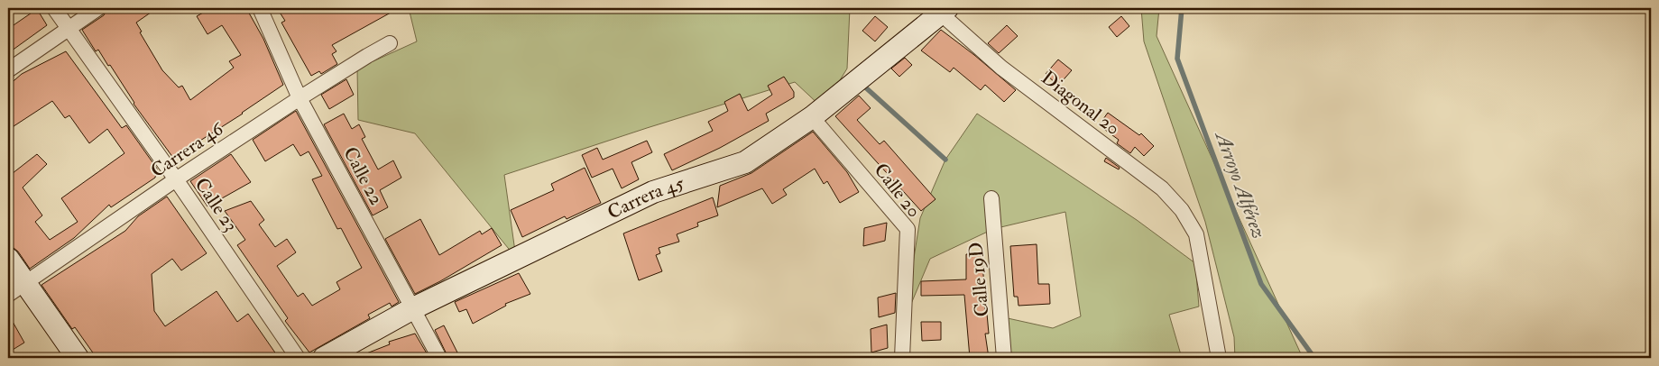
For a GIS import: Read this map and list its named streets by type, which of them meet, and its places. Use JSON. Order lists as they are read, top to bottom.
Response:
{
  "streets": {
    "street": [
      "Diagonal 20",
      "Carrera 46",
      "Calle 22",
      "Calle 20",
      "Carrera 45",
      "Calle 23",
      "Calle 19D"
    ]
  },
  "crossings": [
    ["Diagonal 20", "Carrera 45"],
    ["Carrera 46", "Calle 22"],
    ["Carrera 46", "Calle 23"],
    ["Calle 22", "Carrera 45"],
    ["Calle 20", "Carrera 45"]
  ],
  "water": ["Arroyo Alférez"]
}
